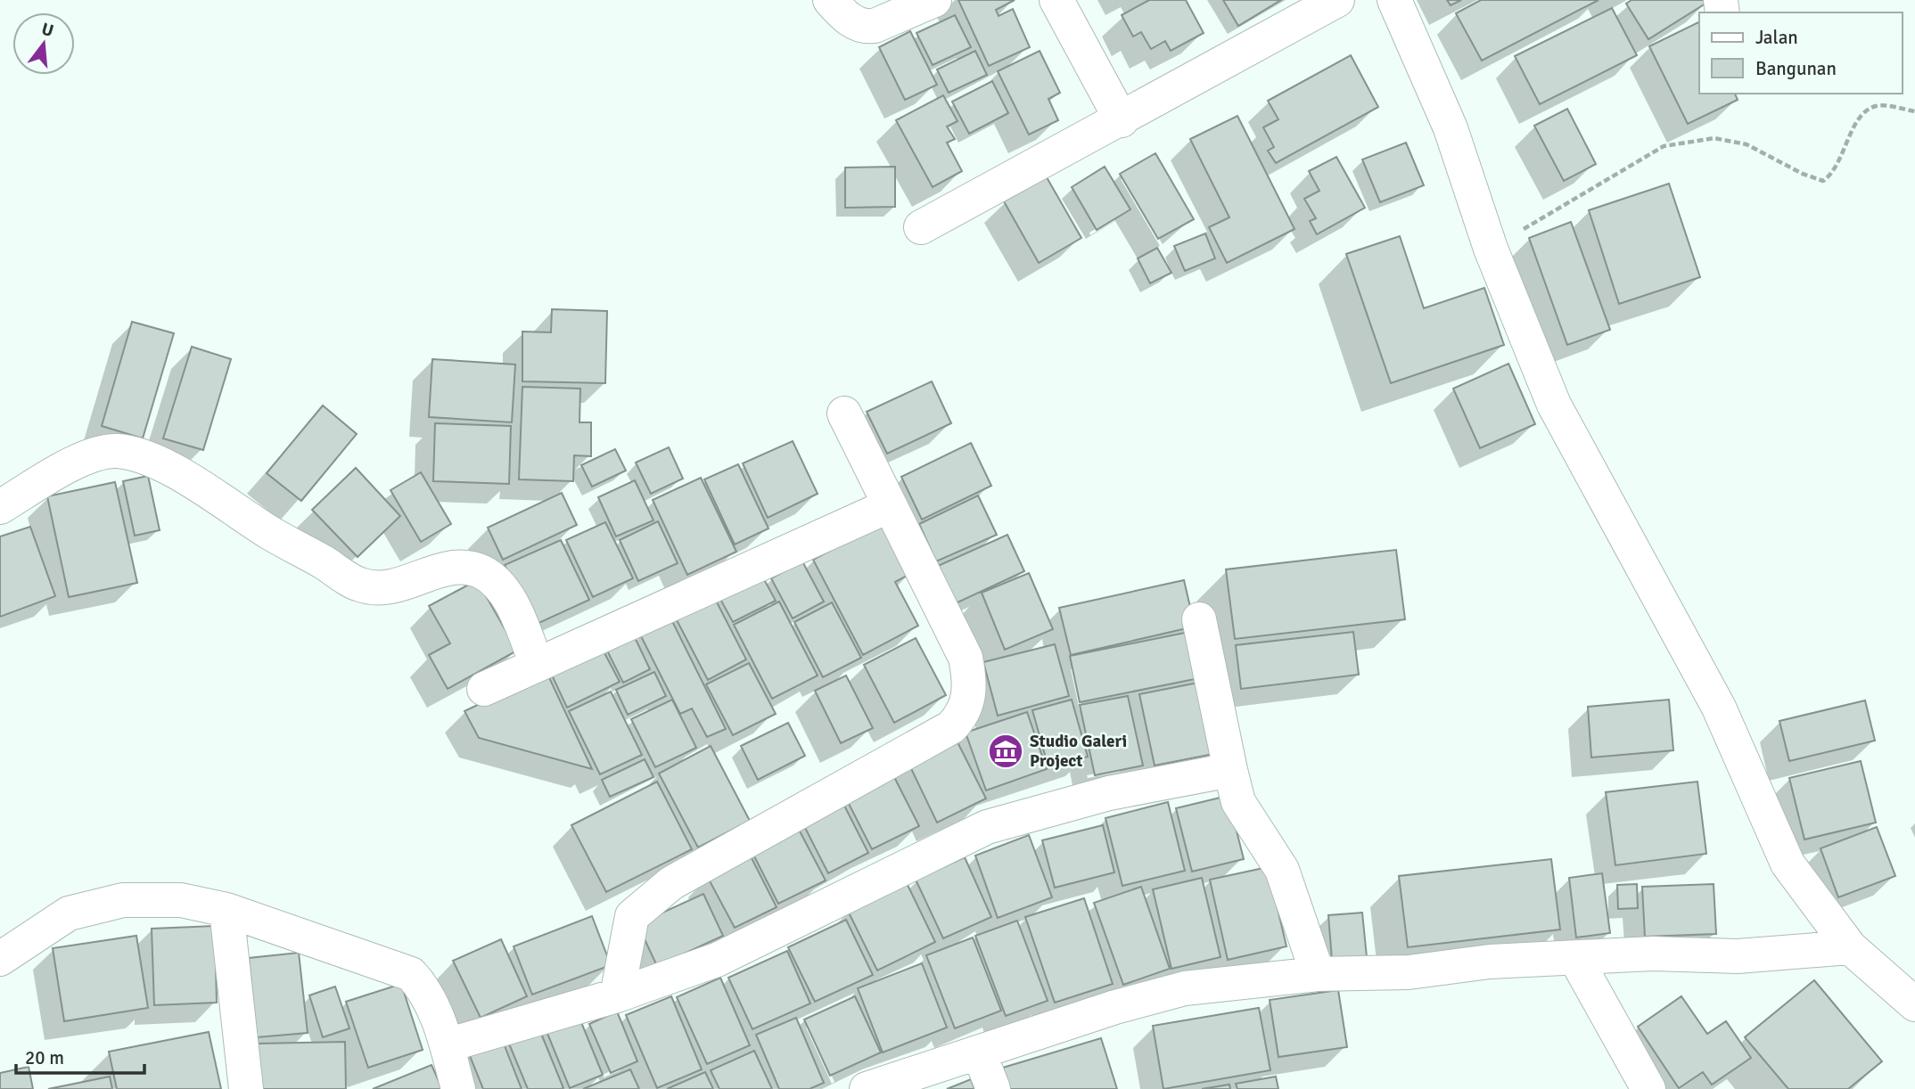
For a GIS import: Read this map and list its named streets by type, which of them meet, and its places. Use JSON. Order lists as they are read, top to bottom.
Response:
{
  "places": {
    "museum": ["Studio Galeri Project"]
  },
  "legend": ["Jalan", "Bangunan"],
  "scale_bar": "20 m",
  "north": "top"
}
